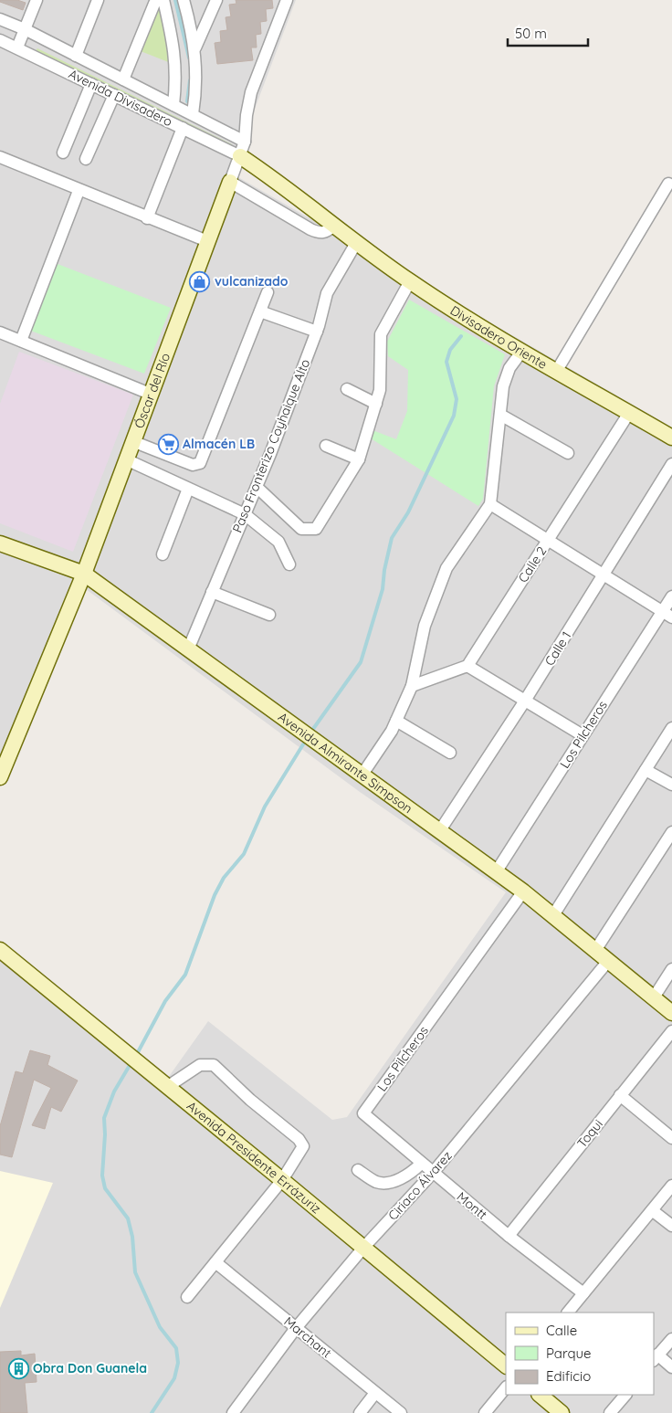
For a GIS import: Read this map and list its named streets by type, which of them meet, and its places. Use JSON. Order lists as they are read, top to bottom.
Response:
{
  "streets": {
    "street": [
      "Avenida Divisadero",
      "Divisadero Oriente",
      "Óscar del Río",
      "Paso Fronterizo Coyhaique Alto",
      "Calle 2",
      "Calle 1",
      "Los Pilcheros",
      "Avenida Almirante Simpson",
      "Toqui",
      "Avenida Presidente Errázuriz",
      "Ciriaco Álvarez",
      "Montt",
      "Marchant"
    ]
  },
  "crossings": [
    ["Avenida Divisadero", "Divisadero Oriente"],
    ["Avenida Divisadero", "Óscar del Río"],
    ["Divisadero Oriente", "Óscar del Río"],
    ["Divisadero Oriente", "Paso Fronterizo Coyhaique Alto"],
    ["Divisadero Oriente", "Calle 2"],
    ["Óscar del Río", "Avenida Almirante Simpson"],
    ["Paso Fronterizo Coyhaique Alto", "Avenida Almirante Simpson"],
    ["Calle 1", "Avenida Almirante Simpson"],
    ["Los Pilcheros", "Avenida Almirante Simpson"],
    ["Los Pilcheros", "Montt"],
    ["Avenida Almirante Simpson", "Ciriaco Álvarez"],
    ["Toqui", "Montt"],
    ["Avenida Presidente Errázuriz", "Ciriaco Álvarez"],
    ["Ciriaco Álvarez", "Montt"],
    ["Ciriaco Álvarez", "Marchant"]
  ],
  "places": {
    "shop": ["vulcanizado"],
    "supermarket": ["Almacén LB"],
    "building": ["Obra Don Guanela"]
  },
  "legend": ["Calle", "Parque", "Edificio"],
  "scale_bar": "50 m"
}
